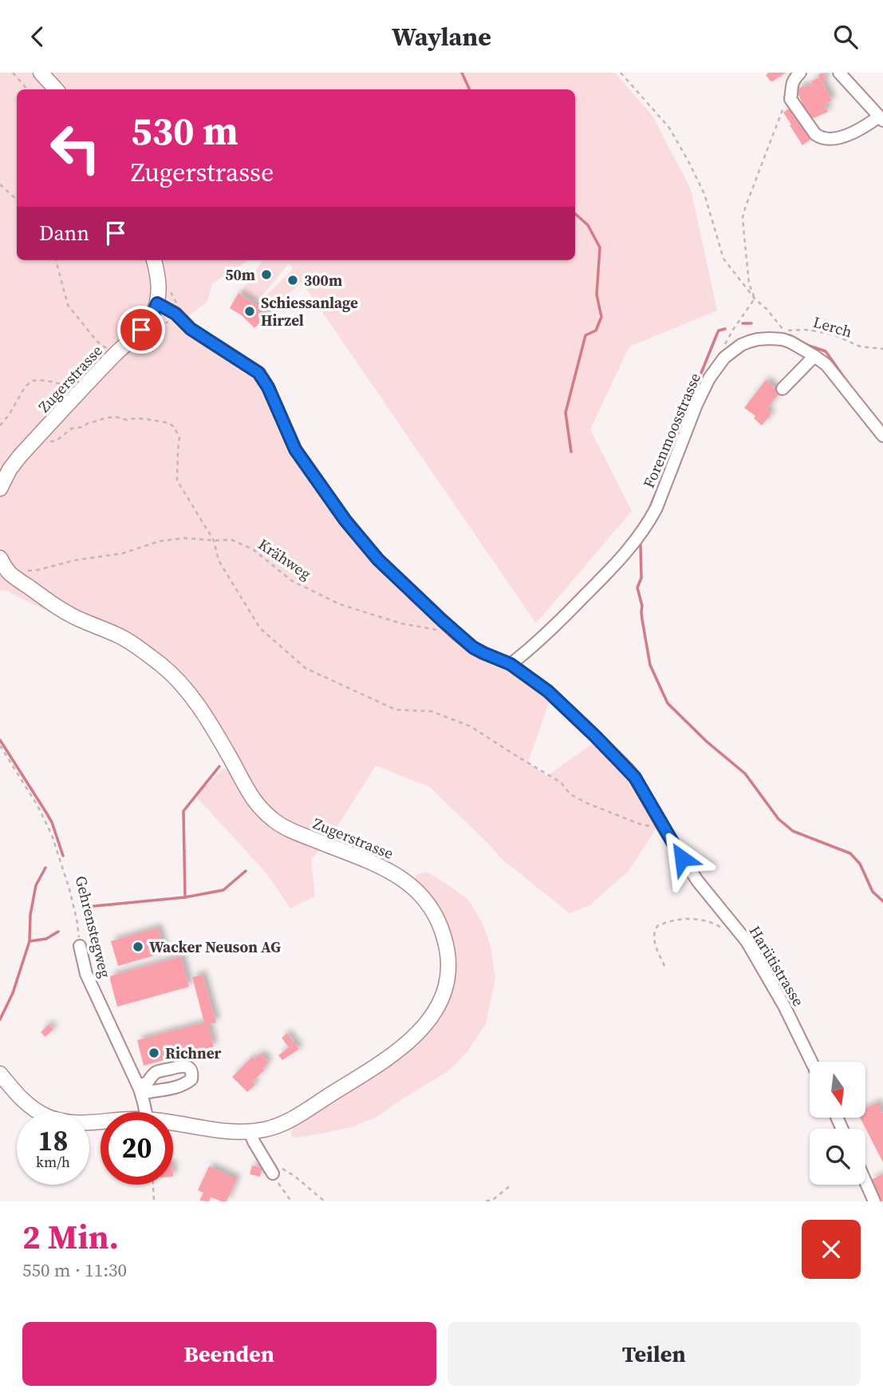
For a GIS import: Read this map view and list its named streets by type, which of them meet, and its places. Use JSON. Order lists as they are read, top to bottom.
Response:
{
  "streets": {
    "main road": ["Zugerstrasse"],
    "street": ["Forenmoosstrasse", "Gehrenstegweg", "Harütistrasse"],
    "path": ["Lerch", "Krähweg"]
  },
  "crossings": [
    ["Zugerstrasse", "Harütistrasse"],
    ["Forenmoosstrasse", "Harütistrasse"],
    ["Krähweg", "Harütistrasse"]
  ],
  "places": [
    "50m",
    "300m",
    "Schiessanlage Hirzel",
    "Wacker Neuson AG",
    "Richner"
  ],
  "north": "bottom",
  "page": {
    "header": "Waylane",
    "turn": ["530 m", "Zugerstrasse"],
    "then": "Dann",
    "speed": "18 km/h",
    "limit": "20",
    "heading": ["2 Min.", "550 m · 11:30"],
    "buttons": ["Beenden", "Teilen"]
  }
}
